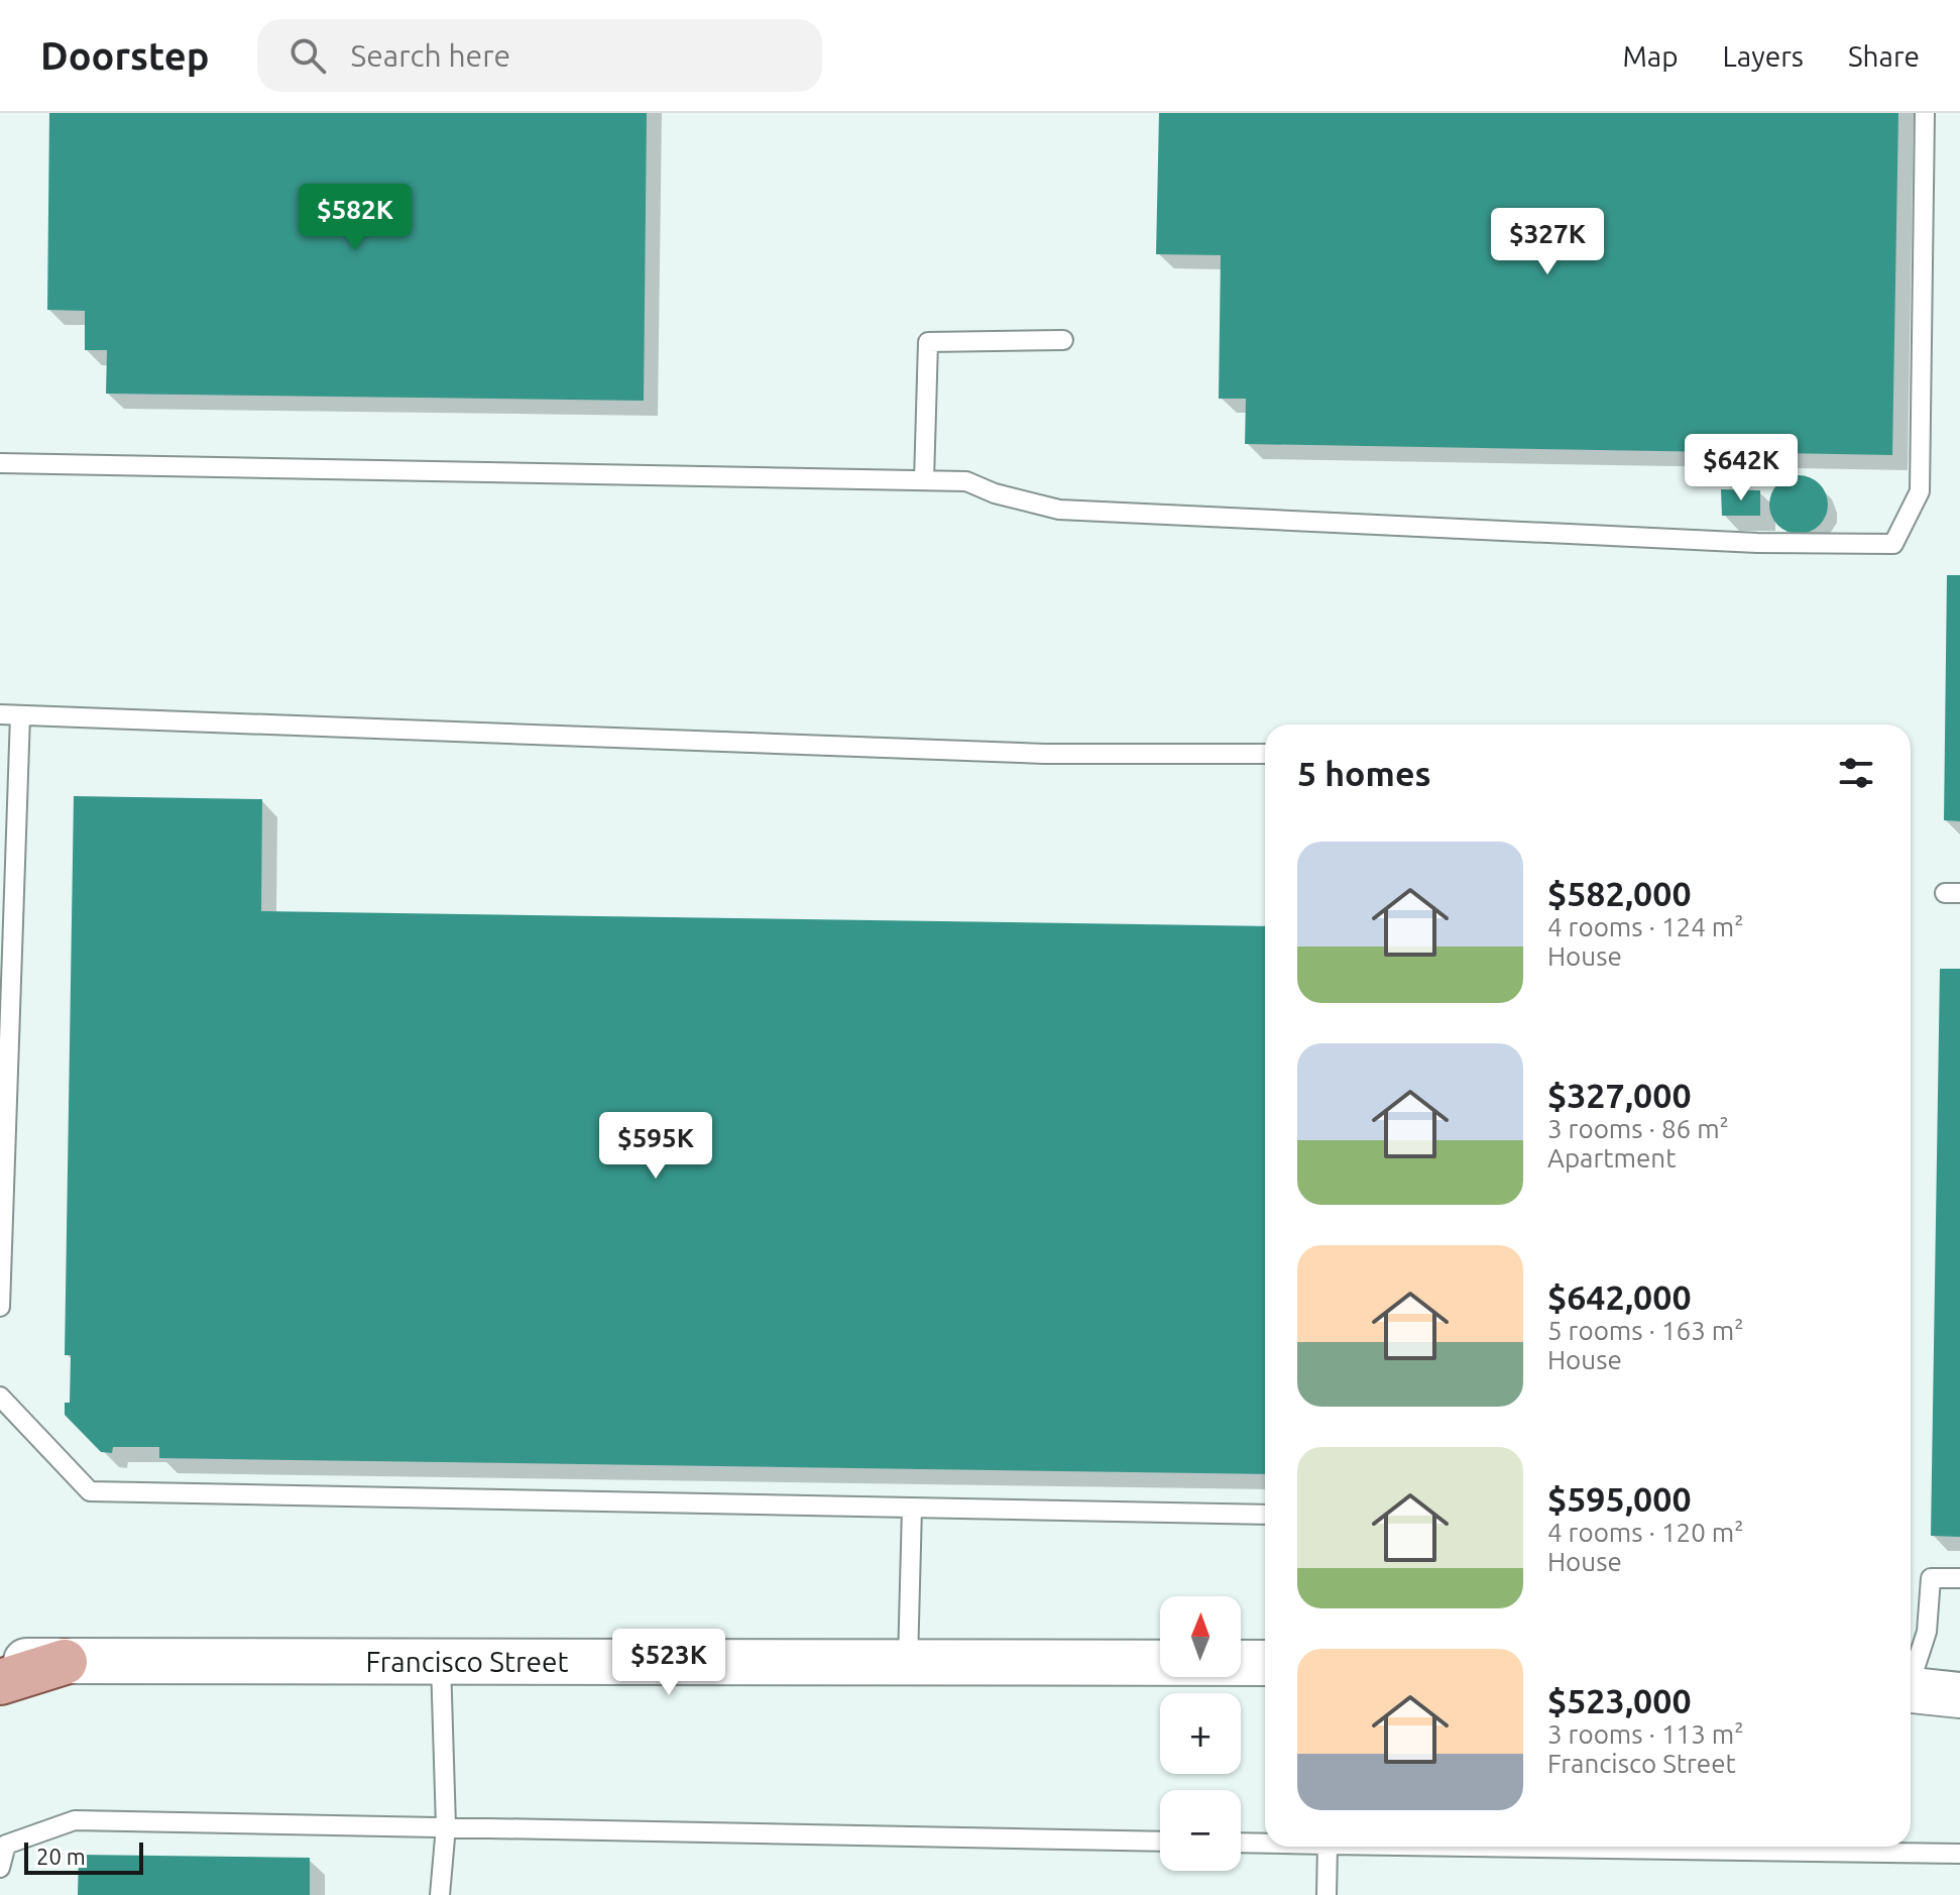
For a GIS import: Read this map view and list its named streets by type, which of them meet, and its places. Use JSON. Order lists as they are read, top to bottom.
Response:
{
  "streets": {
    "street": ["Francisco Street"]
  },
  "scale_bar": "20 m",
  "north": "top",
  "page": {
    "header": "Doorstep",
    "search": "Search here",
    "nav": ["Map", "Layers", "Share"],
    "price": [
      "$582K",
      "$327K",
      "$642K",
      "$595K",
      "$523K"
    ],
    "heading": "5 homes",
    "list": [
      {
        "name": "$582,000",
        "note": "4 rooms · 124 m² · House"
      },
      {
        "name": "$327,000",
        "note": "3 rooms · 86 m² · Apartment"
      },
      {
        "name": "$642,000",
        "note": "5 rooms · 163 m² · House"
      },
      {
        "name": "$595,000",
        "note": "4 rooms · 120 m² · House"
      },
      {
        "name": "$523,000",
        "note": "3 rooms · 113 m² · Francisco Street"
      }
    ],
    "map_buttons": ["+", "−"],
    "scale": "20 m"
  }
}
